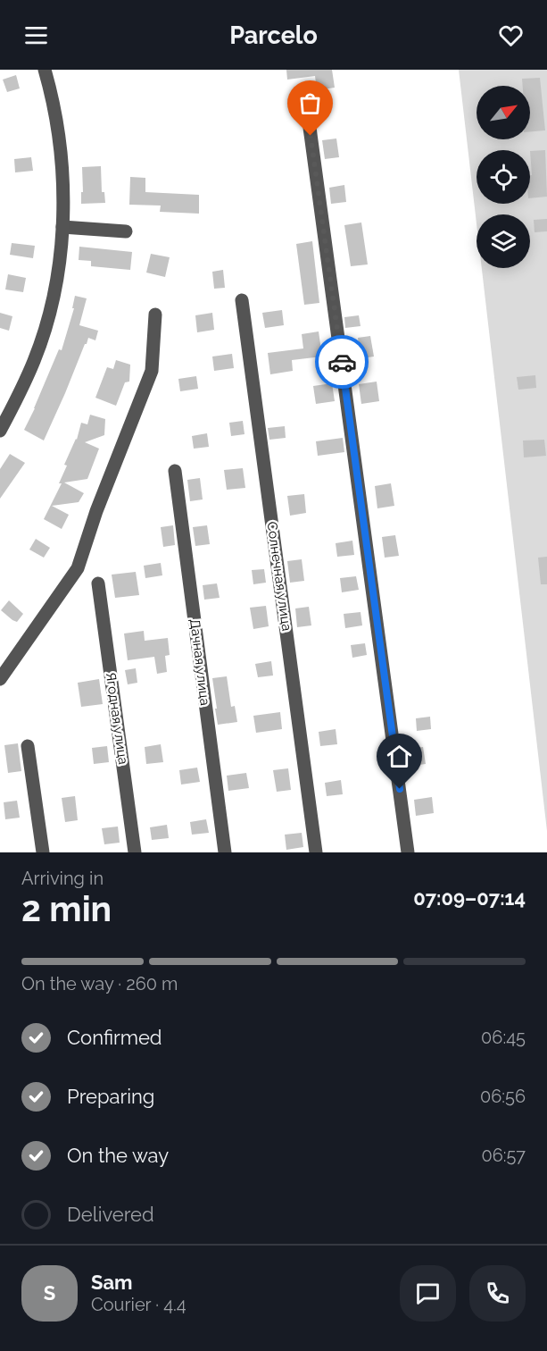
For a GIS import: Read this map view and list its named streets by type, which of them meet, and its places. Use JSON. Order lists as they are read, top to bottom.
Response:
{
  "streets": {
    "street": ["Солнечная улица", "Дачная улица", "Ягодная улица"]
  },
  "north": "top right",
  "page": {
    "header": "Parcelo",
    "heading": ["2 min", "Arriving in", "07:09–07:14"],
    "panel": ["Sam", "Courier · 4.4"],
    "bar": "On the way · 260 m",
    "list": [
      ["Confirmed", "06:45"],
      ["Preparing", "06:56"],
      ["On the way", "06:57"],
      "Delivered"
    ],
    "round": "S"
  }
}
